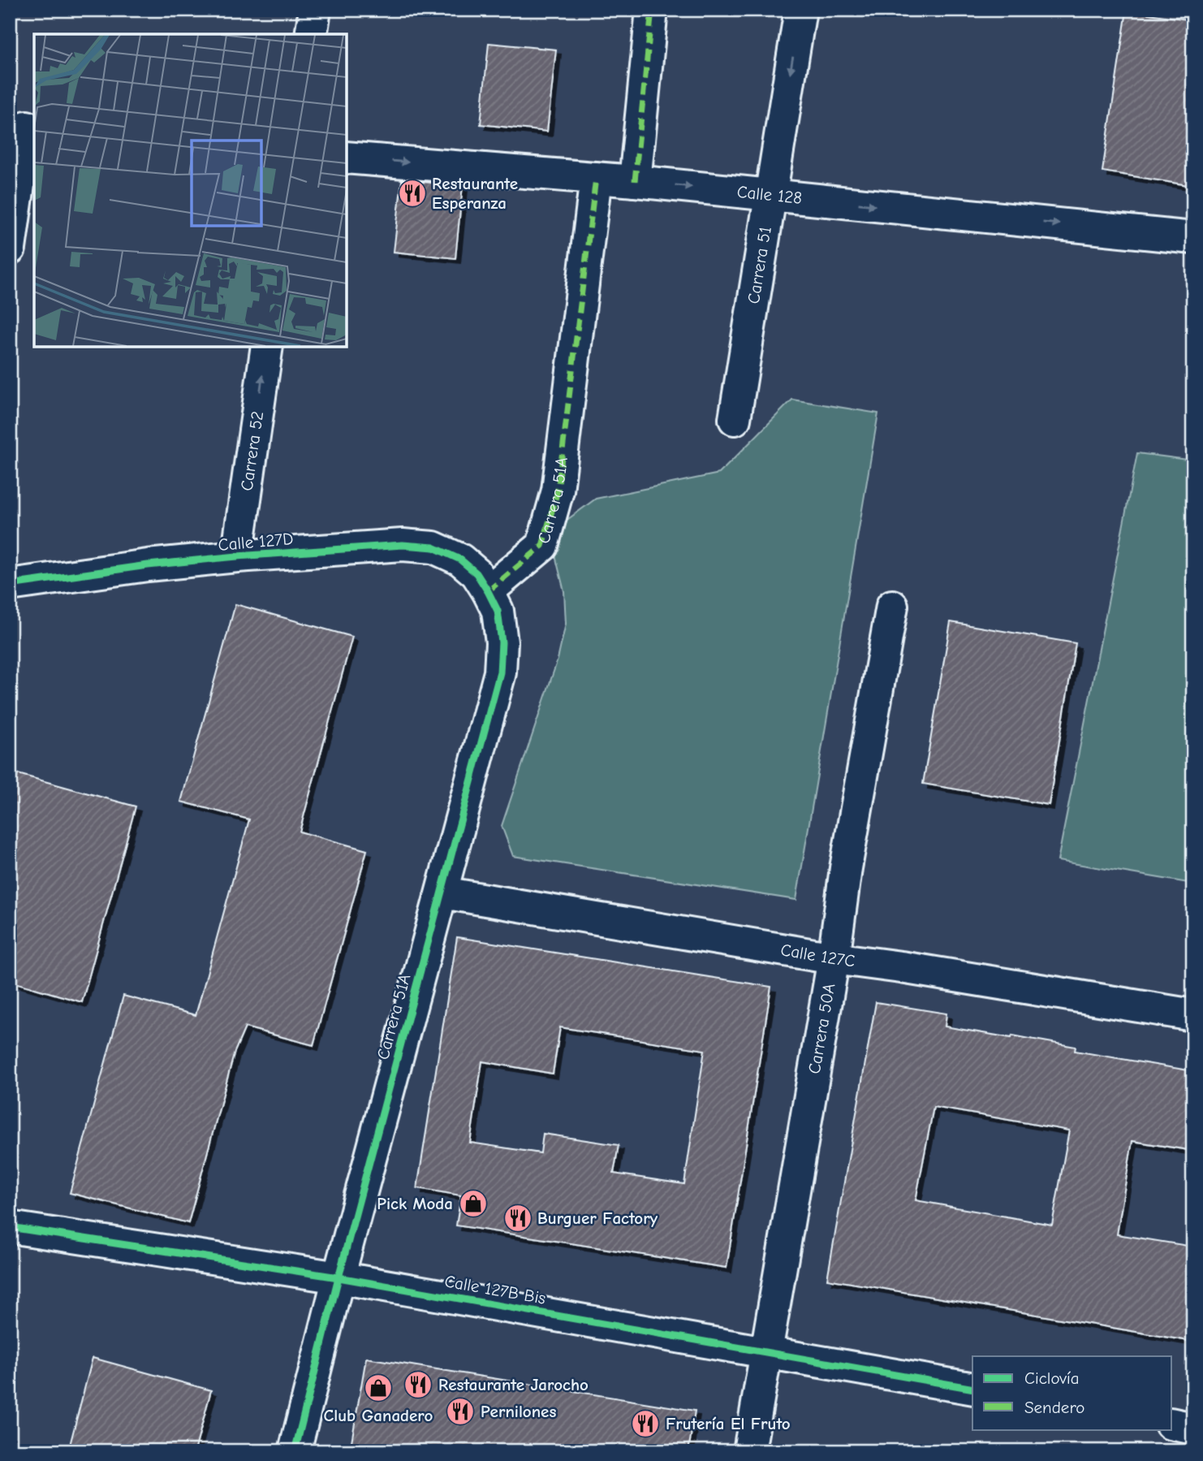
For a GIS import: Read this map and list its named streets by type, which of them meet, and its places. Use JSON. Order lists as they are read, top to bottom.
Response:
{
  "streets": {
    "street": [
      "Calle 128",
      "Carrera 51",
      "Carrera 52",
      "Carrera 51A",
      "Calle 127D",
      "Calle 127C",
      "Carrera 50A",
      "Calle 127B Bis"
    ]
  },
  "crossings": [
    ["Calle 128", "Carrera 51"],
    ["Calle 128", "Carrera 51A"],
    ["Carrera 52", "Calle 127D"],
    ["Carrera 51A", "Calle 127D"],
    ["Carrera 51A", "Calle 127C"],
    ["Carrera 51A", "Calle 127B Bis"],
    ["Calle 127C", "Carrera 50A"],
    ["Carrera 50A", "Calle 127B Bis"]
  ],
  "one_way": ["Calle 128", "Carrera 52"],
  "places": {
    "restaurant": [
      "Restaurante Esperanza",
      "Burguer Factory",
      "Restaurante Jarocho",
      "Pernilones",
      "Frutería El Fruto"
    ],
    "shop": ["Pick Moda", "Club Ganadero"]
  },
  "legend": ["Ciclovía", "Sendero"]
}
